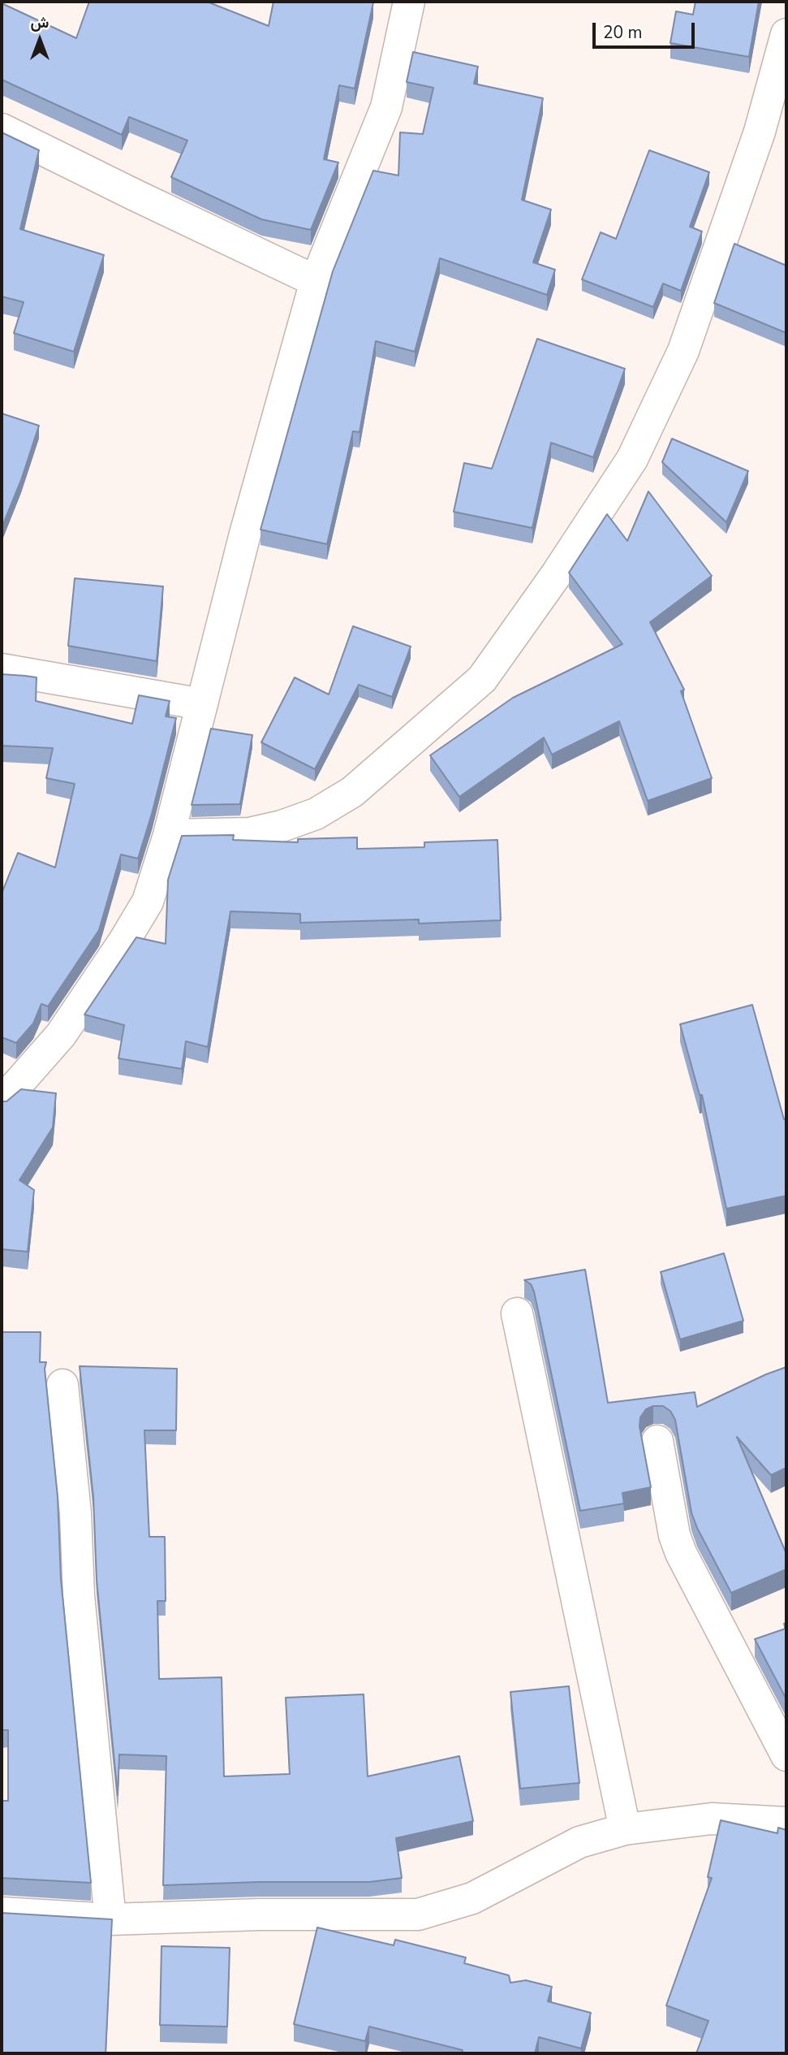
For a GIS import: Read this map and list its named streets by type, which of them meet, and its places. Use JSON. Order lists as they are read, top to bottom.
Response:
{
  "scale_bar": "20 m",
  "north": "top"
}
